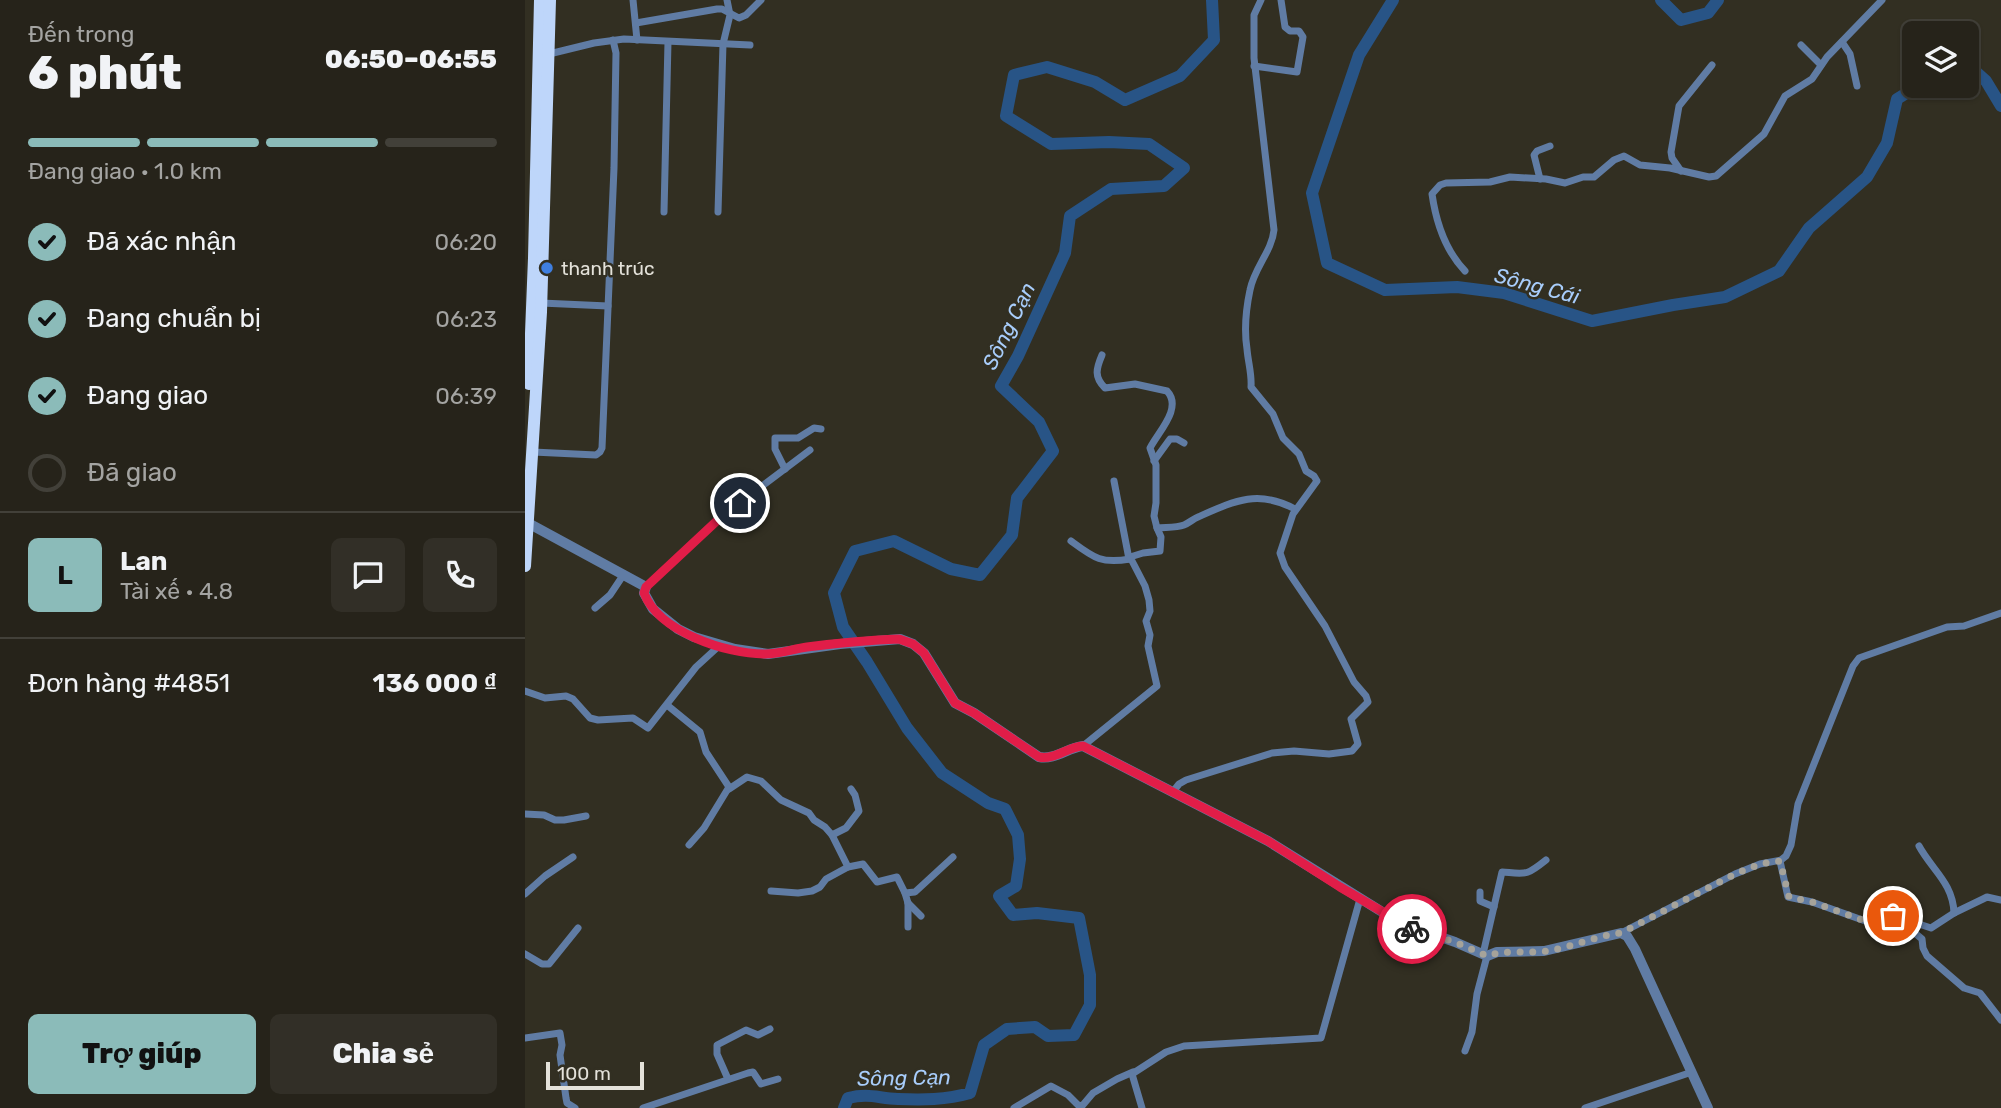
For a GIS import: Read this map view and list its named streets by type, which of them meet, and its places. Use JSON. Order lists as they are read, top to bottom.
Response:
{
  "water": ["Sông Cái", "Sông Cạn"],
  "places": ["thanh trúc"],
  "scale_bar": "100 m",
  "page": {
    "heading": ["6 phút", "Đến trong", "06:50–06:55"],
    "panel": [
      "Lan",
      "Tài xế · 4.8",
      "Đơn hàng #4851",
      "136 000 ₫"
    ],
    "bar": "Đang giao · 1.0 km",
    "list": [
      ["Đã xác nhận", "06:20"],
      ["Đang chuẩn bị", "06:23"],
      ["Đang giao", "06:39"],
      "Đã giao"
    ],
    "round": "L",
    "buttons": ["Trợ giúp", "Chia sẻ"],
    "scale": "100 m"
  }
}
